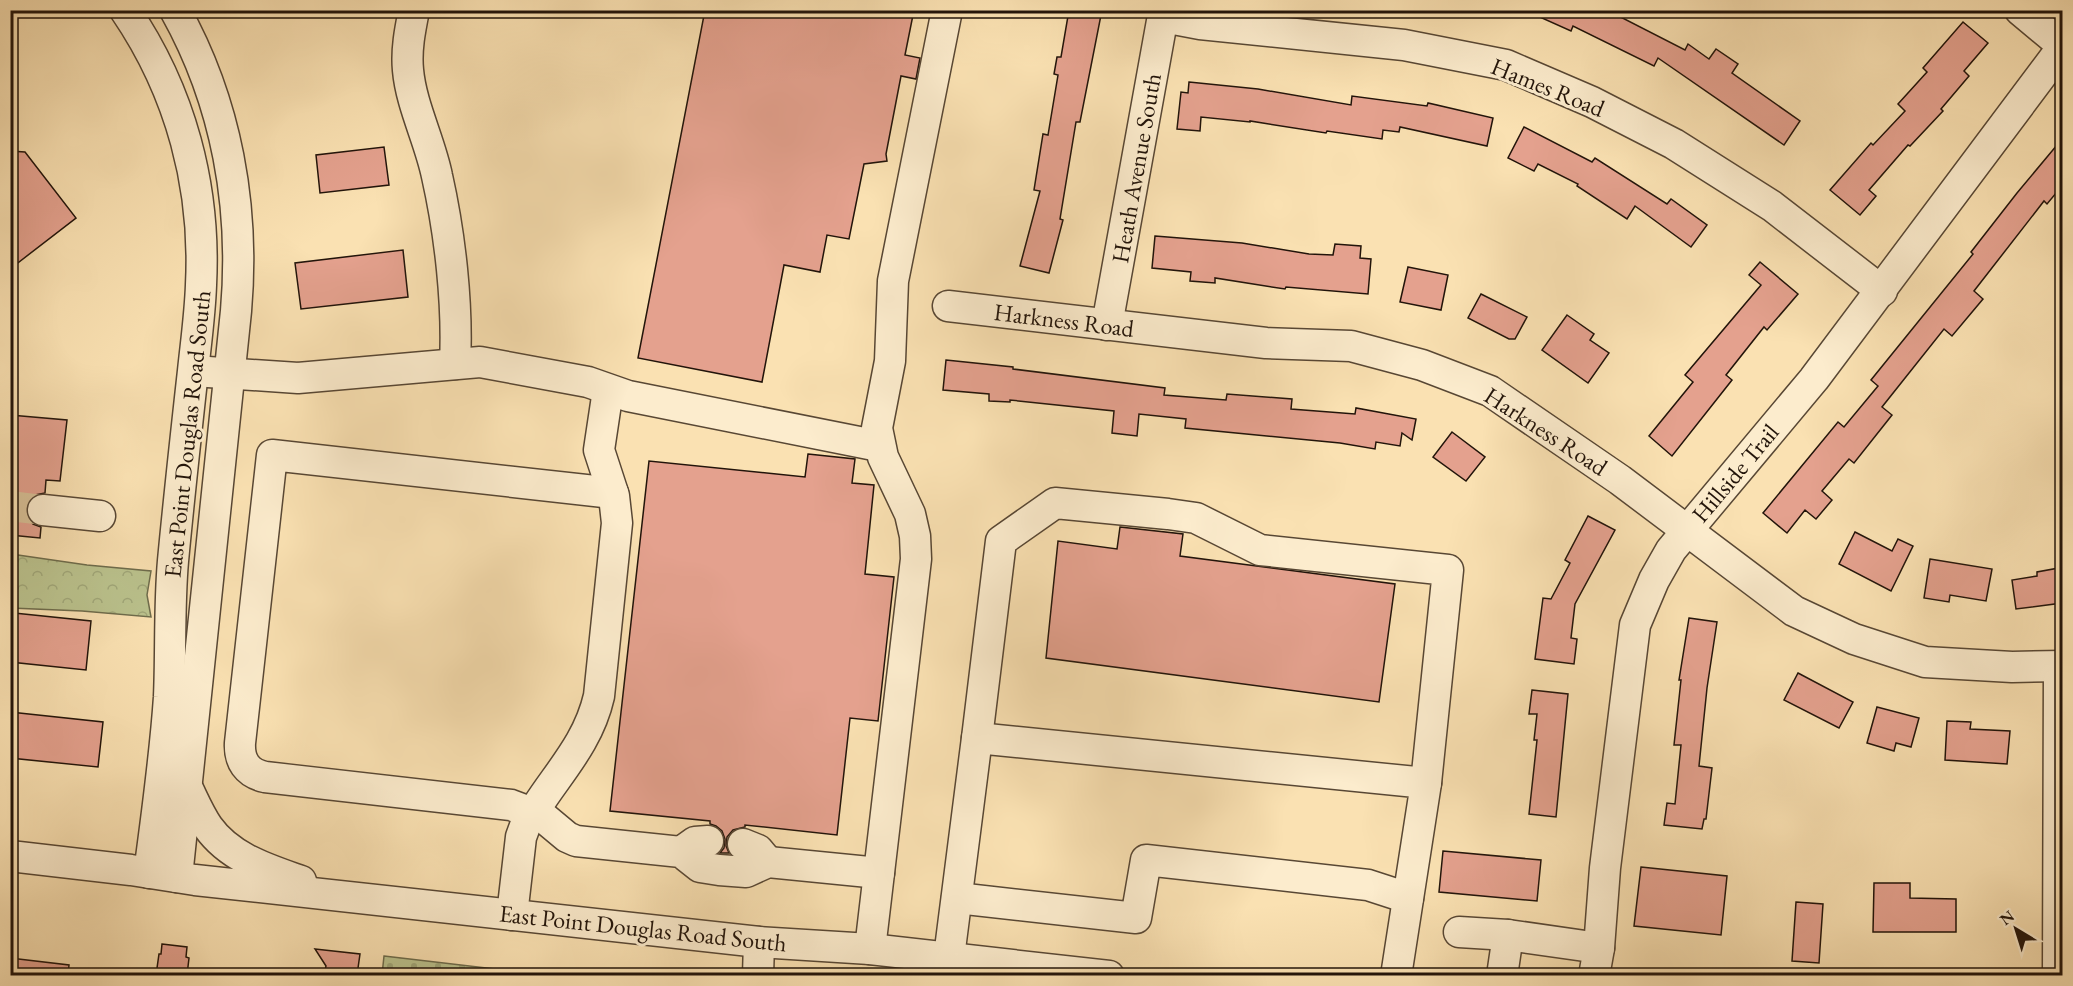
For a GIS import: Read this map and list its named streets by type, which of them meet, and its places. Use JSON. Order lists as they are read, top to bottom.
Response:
{
  "streets": {
    "street": [
      "Hames Road",
      "Heath Avenue South",
      "Harkness Road",
      "East Point Douglas Road South",
      "Hillside Trail"
    ]
  },
  "crossings": [
    ["Hames Road", "Heath Avenue South"],
    ["Hames Road", "Hillside Trail"],
    ["Heath Avenue South", "Harkness Road"],
    ["Harkness Road", "Hillside Trail"]
  ],
  "north": "top left"
}
